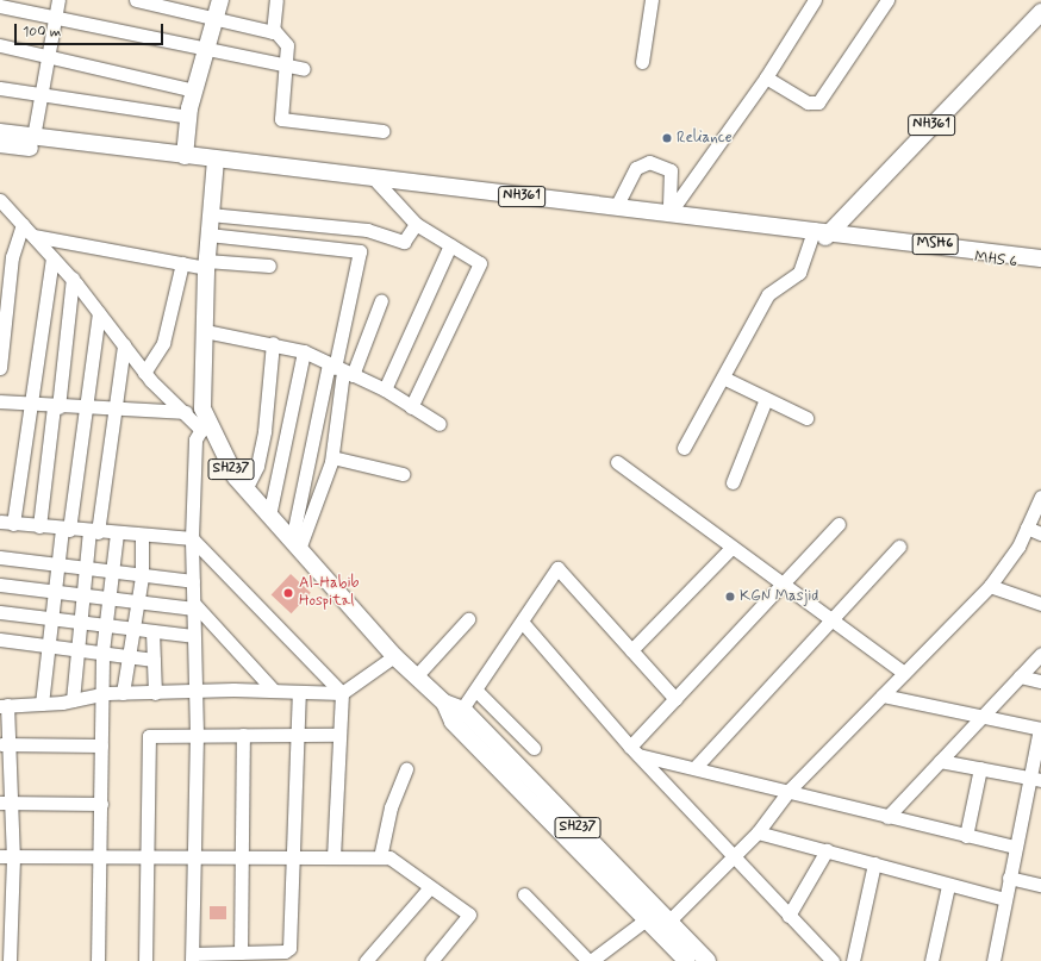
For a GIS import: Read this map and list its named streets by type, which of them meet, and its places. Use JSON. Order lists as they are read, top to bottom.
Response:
{
  "streets": {
    "main road": [
      "NH361",
      "MSH6",
      "MHS 6",
      "SH237"
    ]
  },
  "crossings": [
    ["NH361", "MSH6"],
    ["NH361", "MHS 6"],
    ["NH361", "SH237"],
    ["MSH6", "MHS 6"]
  ],
  "places": ["Reliance", "Al-Habib Hospital", "KGN Masjid"],
  "scale_bar": "100 m"
}
